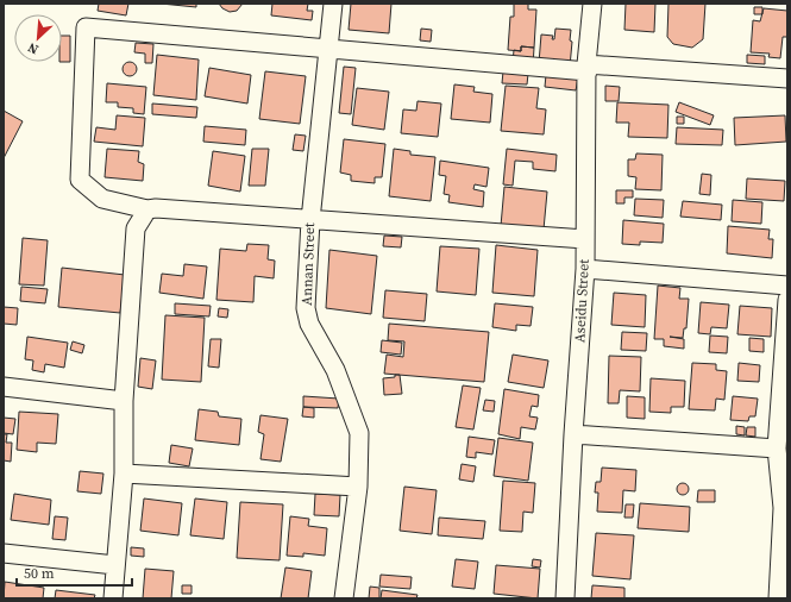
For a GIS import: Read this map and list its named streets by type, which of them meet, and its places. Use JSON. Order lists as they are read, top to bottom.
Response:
{
  "streets": {
    "street": ["Annan Street", "Aseidu Street"]
  },
  "scale_bar": "50 m",
  "north": "bottom left"
}
